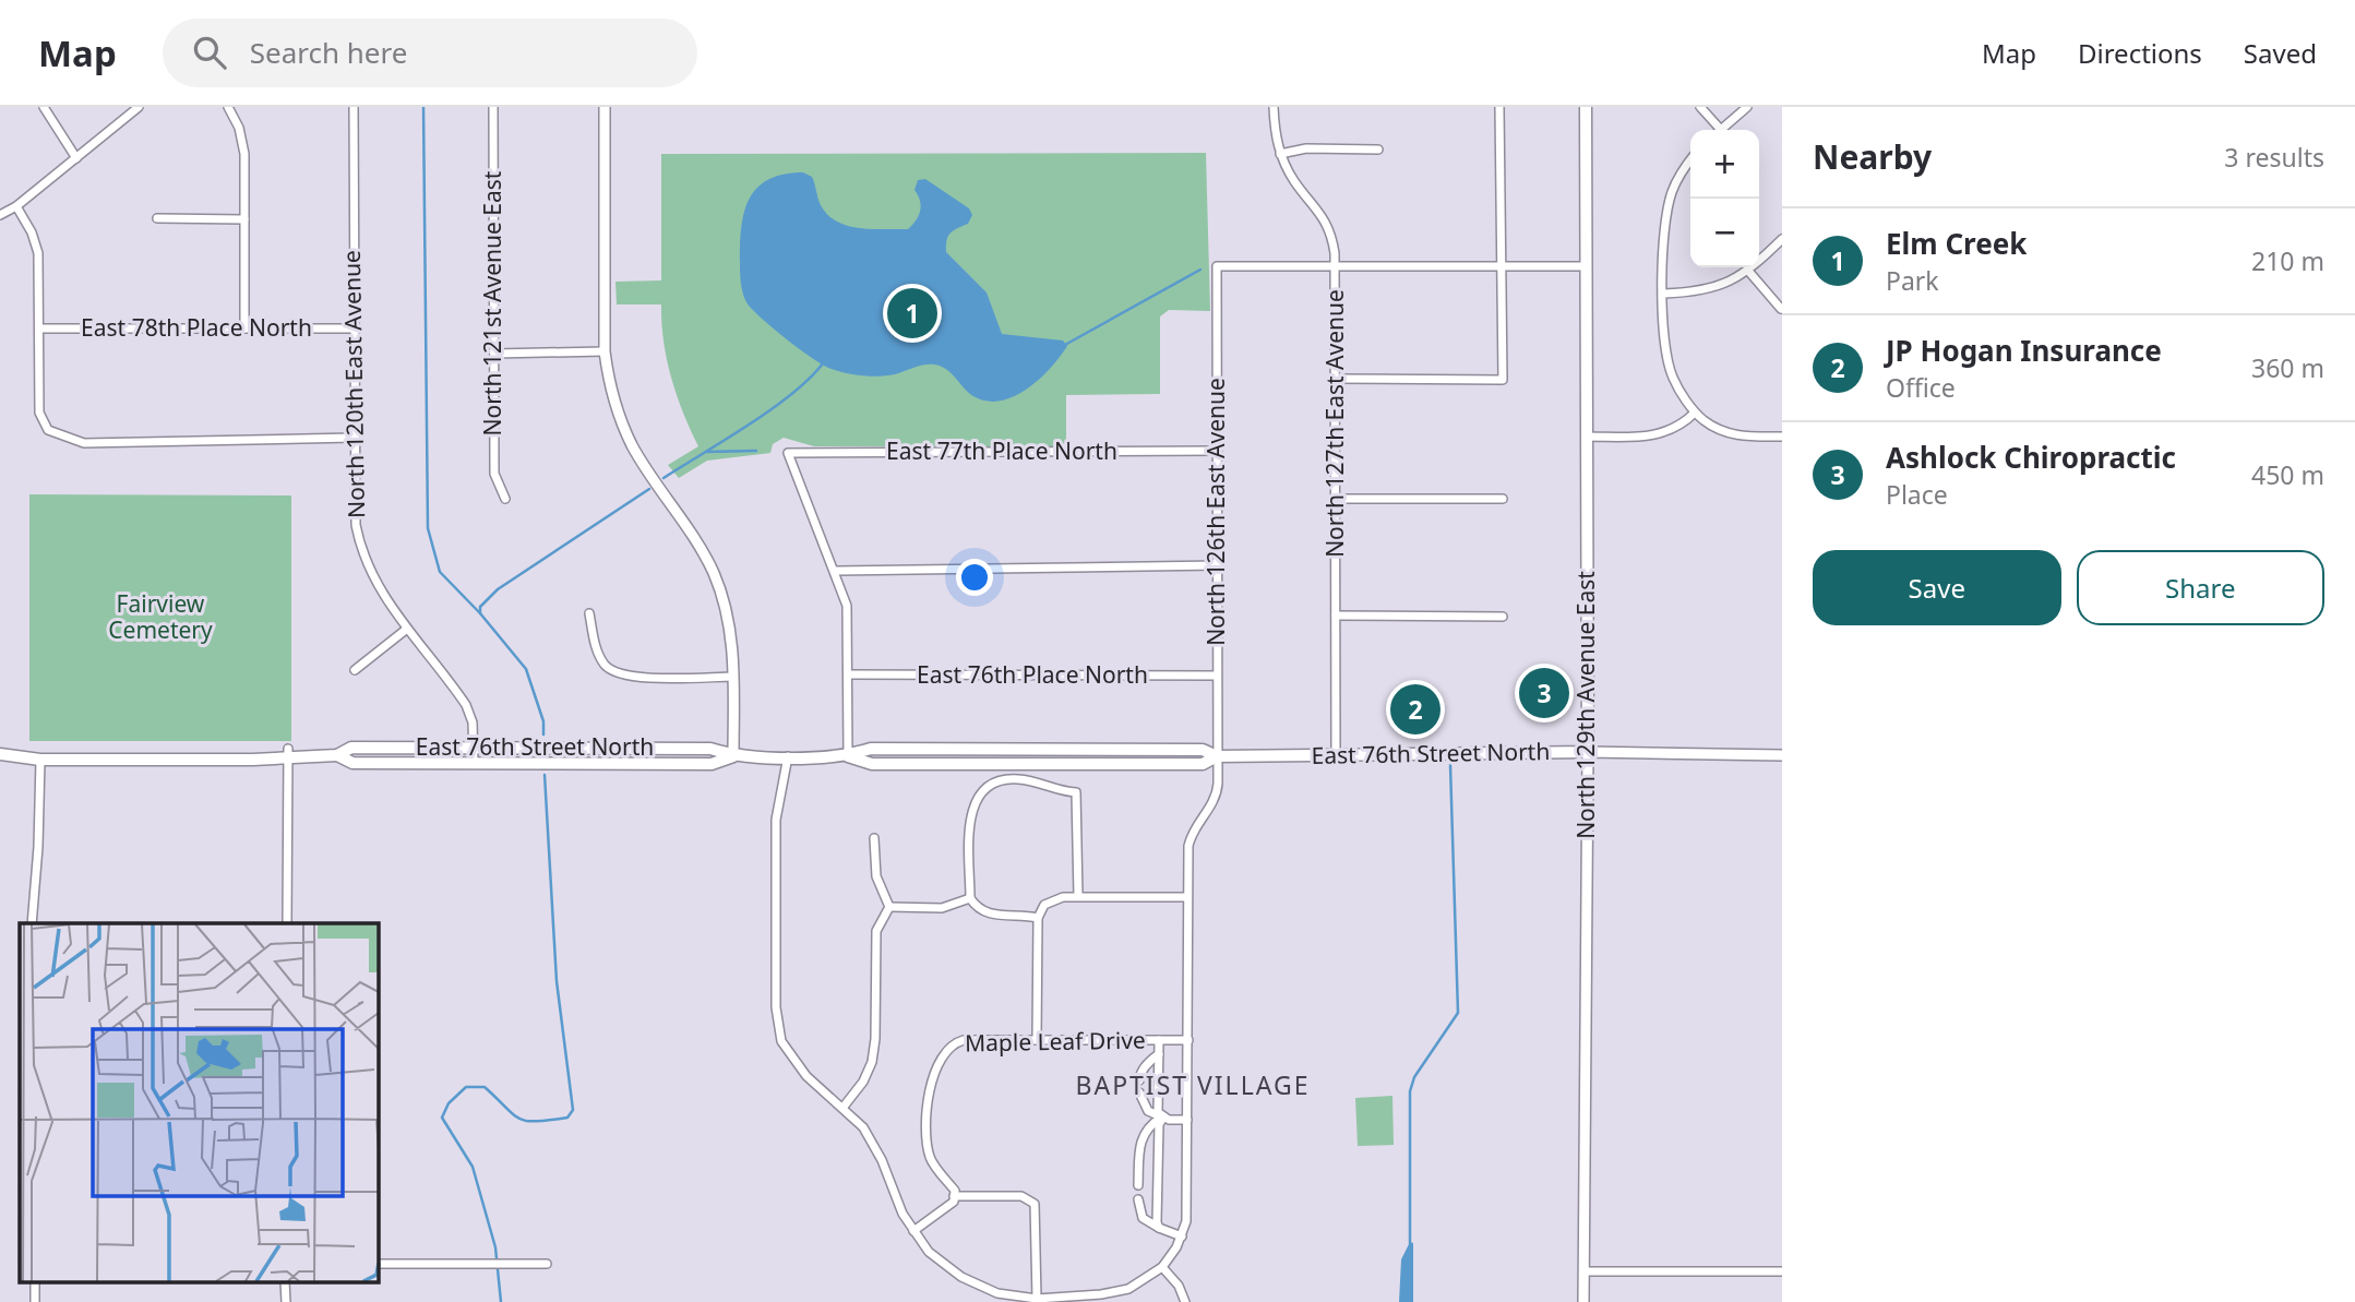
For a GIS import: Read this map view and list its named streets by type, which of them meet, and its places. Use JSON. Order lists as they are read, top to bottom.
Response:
{
  "streets": {
    "main road": ["North 129th Avenue East", "East 76th Street North"],
    "street": [
      "North 121st Avenue East",
      "East 78th Place North",
      "North 120th East Avenue",
      "North 127th East Avenue",
      "East 77th Place North",
      "North 126th East Avenue",
      "East 76th Place North",
      "Maple Leaf Drive"
    ]
  },
  "crossings": [
    ["East 78th Place North", "North 120th East Avenue"],
    ["North 120th East Avenue", "East 76th Street North"],
    ["North 127th East Avenue", "North 126th East Avenue"],
    ["North 127th East Avenue", "East 76th Street North"],
    ["East 77th Place North", "North 126th East Avenue"],
    ["North 126th East Avenue", "East 76th Place North"],
    ["North 126th East Avenue", "East 76th Street North"],
    ["North 129th Avenue East", "East 76th Street North"]
  ],
  "districts": ["BAPTIST VILLAGE"],
  "parks": ["Fairview Cemetery"],
  "page": {
    "header": "Map",
    "search": "Search here",
    "nav": ["Map", "Directions", "Saved"],
    "heading": ["Nearby", "3 results"],
    "map_buttons": ["+", "−"],
    "list": [
      {
        "mark": "1",
        "name": "Elm Creek",
        "note": "Park",
        "value": "210 m"
      },
      {
        "mark": "2",
        "name": "JP Hogan Insurance",
        "note": "Office",
        "value": "360 m"
      },
      {
        "mark": "3",
        "name": "Ashlock Chiropractic",
        "note": "Place",
        "value": "450 m"
      }
    ],
    "pins": ["1", "3", "2"],
    "buttons": ["Save", "Share"]
  }
}
